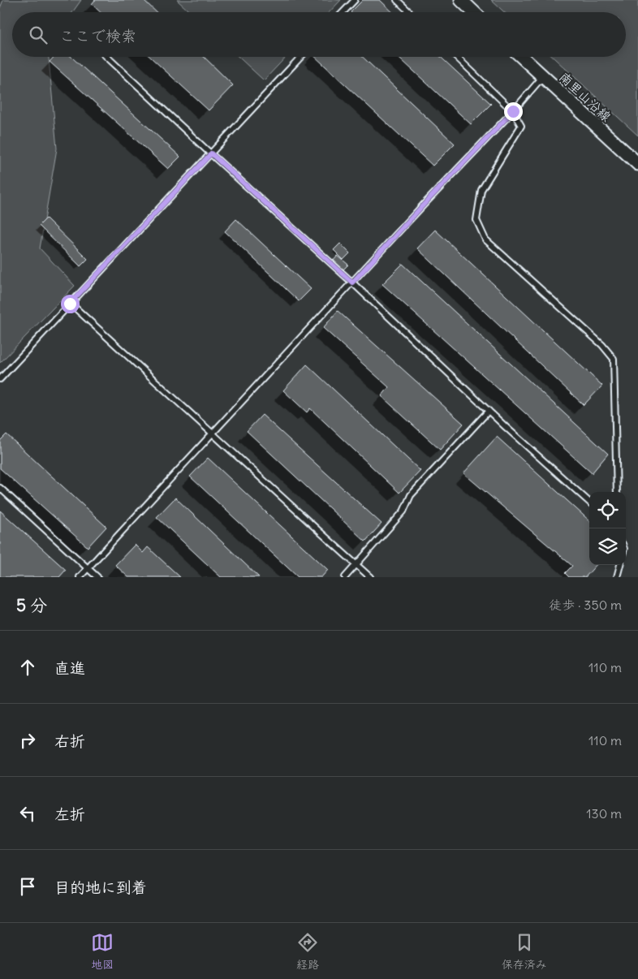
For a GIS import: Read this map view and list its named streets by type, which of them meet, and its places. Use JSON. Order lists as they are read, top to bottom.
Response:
{
  "streets": {
    "street": ["南里山沿線"]
  },
  "page": {
    "search": "ここで検索",
    "heading": ["5 分", "徒歩 · 350 m"],
    "list": [
      ["直進", "110 m"],
      ["右折", "110 m"],
      ["左折", "130 m"],
      "目的地に到着"
    ],
    "nav": ["地図", "経路", "保存済み"]
  }
}
